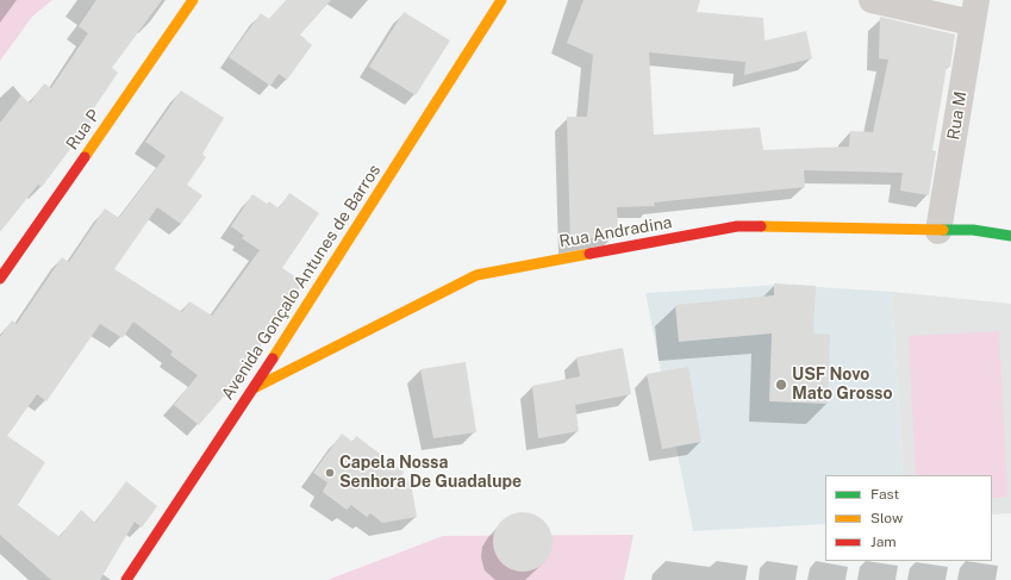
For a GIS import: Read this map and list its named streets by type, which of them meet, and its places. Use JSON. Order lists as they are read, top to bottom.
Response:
{
  "streets": {
    "street": [
      "Rua M",
      "Rua P",
      "Rua Andradina",
      "Avenida Gonçalo Antunes de Barros"
    ]
  },
  "crossings": [
    ["Rua M", "Rua Andradina"],
    ["Rua Andradina", "Avenida Gonçalo Antunes de Barros"]
  ],
  "places": ["USF Novo Mato Grosso", "Capela Nossa Senhora De Guadalupe"],
  "legend": ["Fast", "Slow", "Jam"]
}
